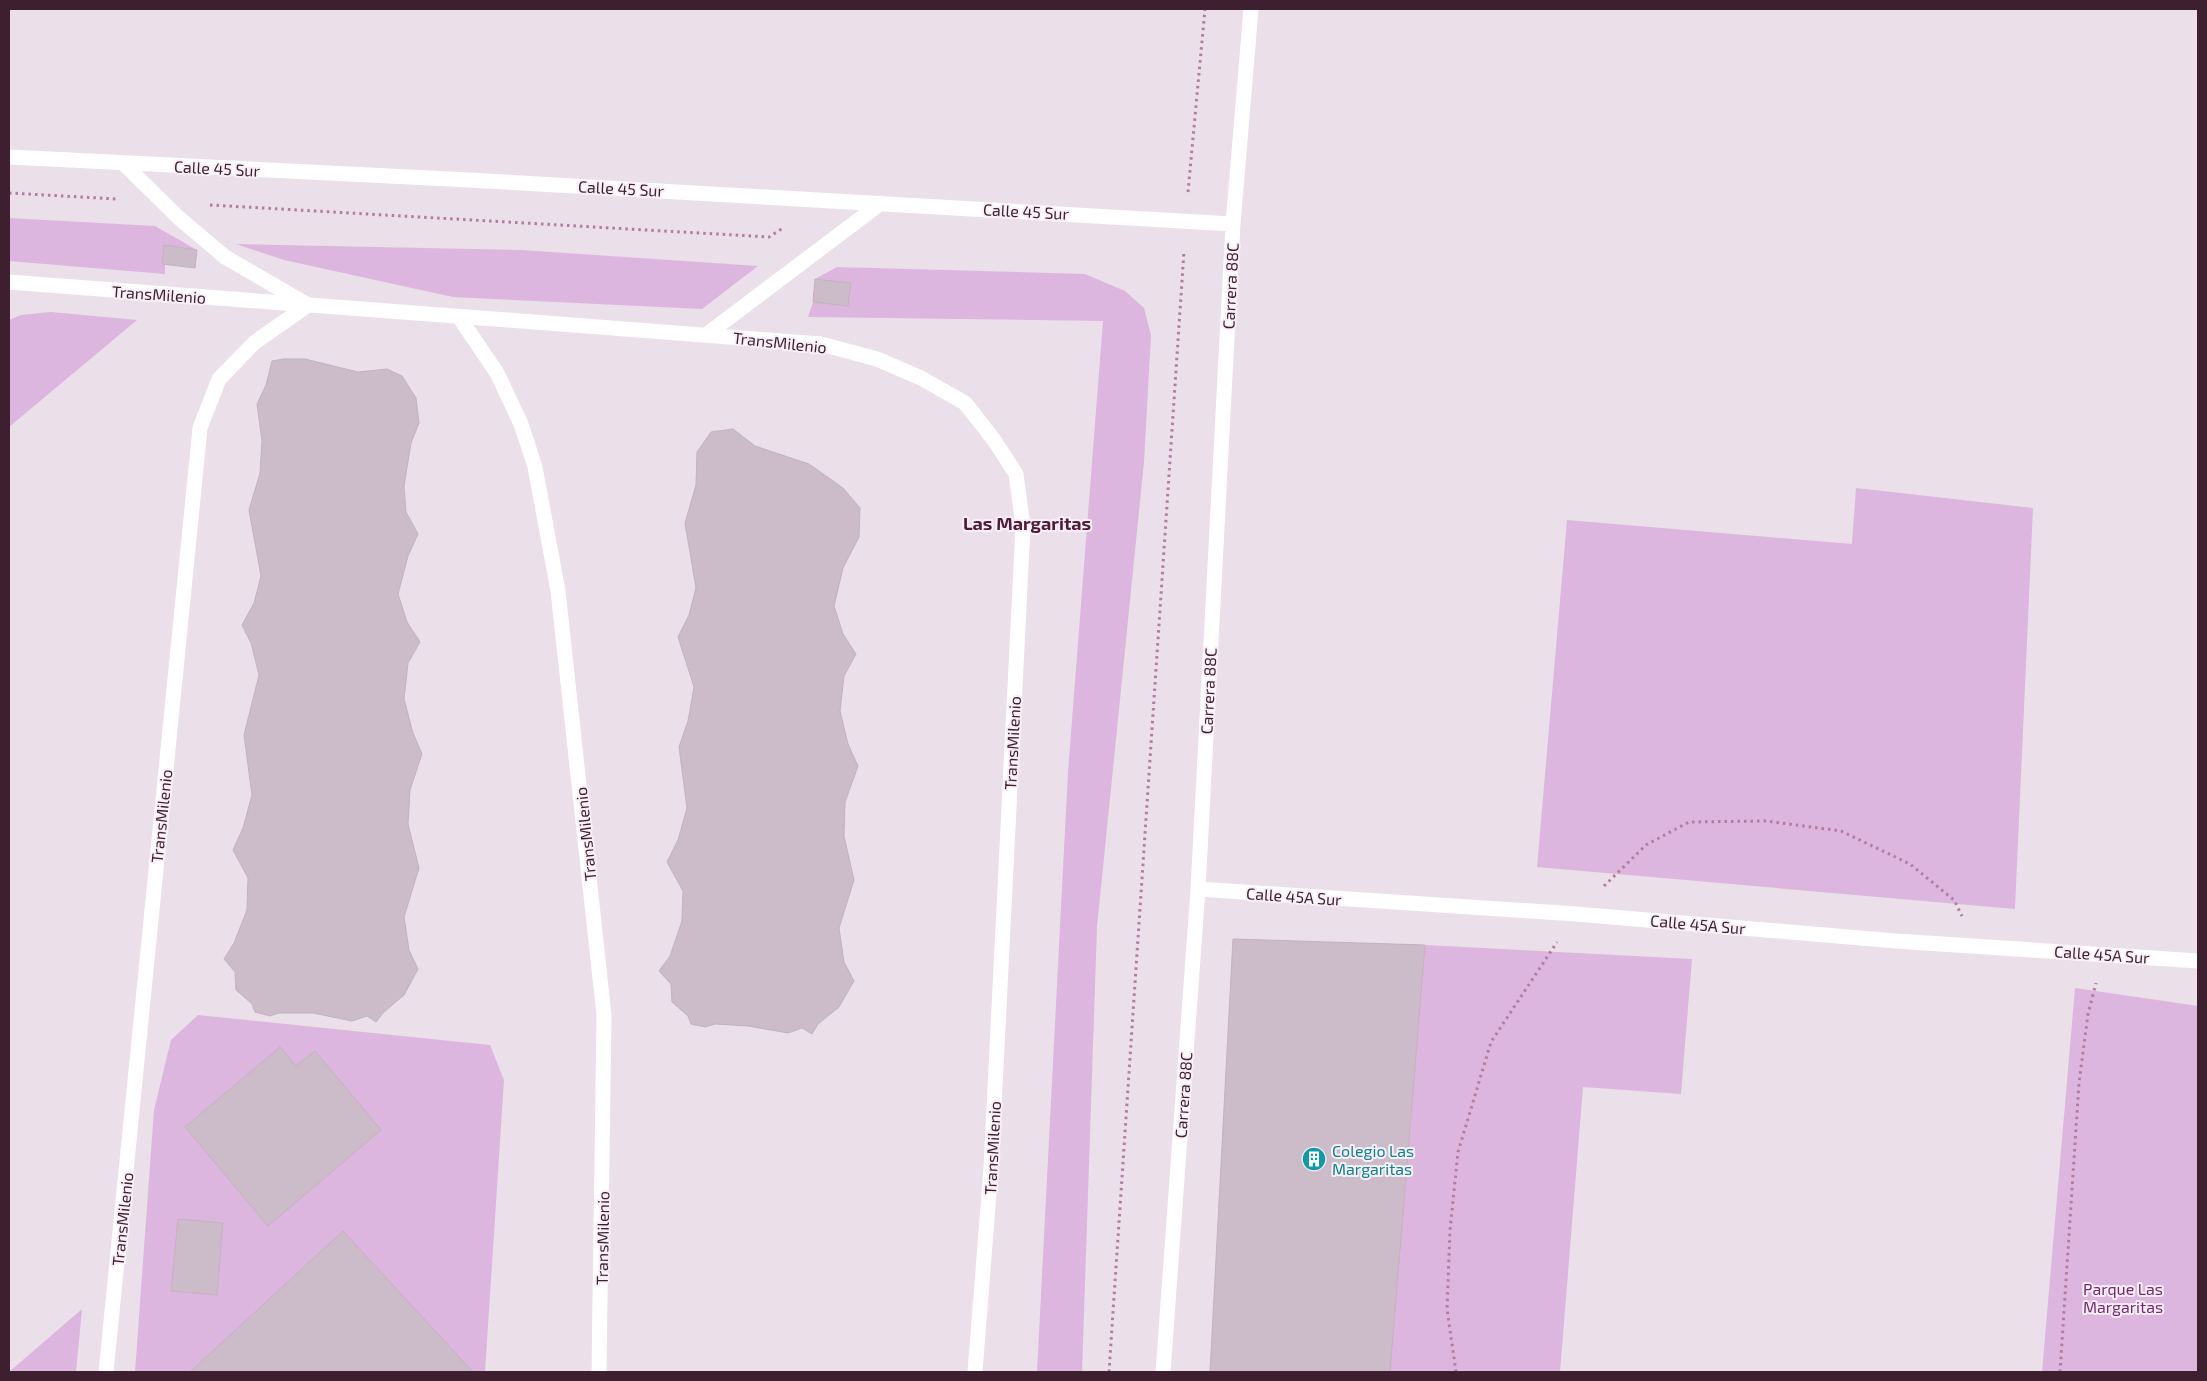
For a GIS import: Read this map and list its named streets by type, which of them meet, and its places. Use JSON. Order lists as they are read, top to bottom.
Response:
{
  "streets": {
    "street": [
      "Calle 45 Sur",
      "Carrera 88C",
      "TransMilenio",
      "Calle 45A Sur"
    ]
  },
  "crossings": [
    ["Calle 45 Sur", "Carrera 88C"],
    ["Calle 45 Sur", "TransMilenio"],
    ["Carrera 88C", "Calle 45A Sur"]
  ],
  "districts": ["Las Margaritas"],
  "parks": ["Parque Las Margaritas"],
  "places": {
    "building": ["Colegio Las Margaritas"]
  }
}
